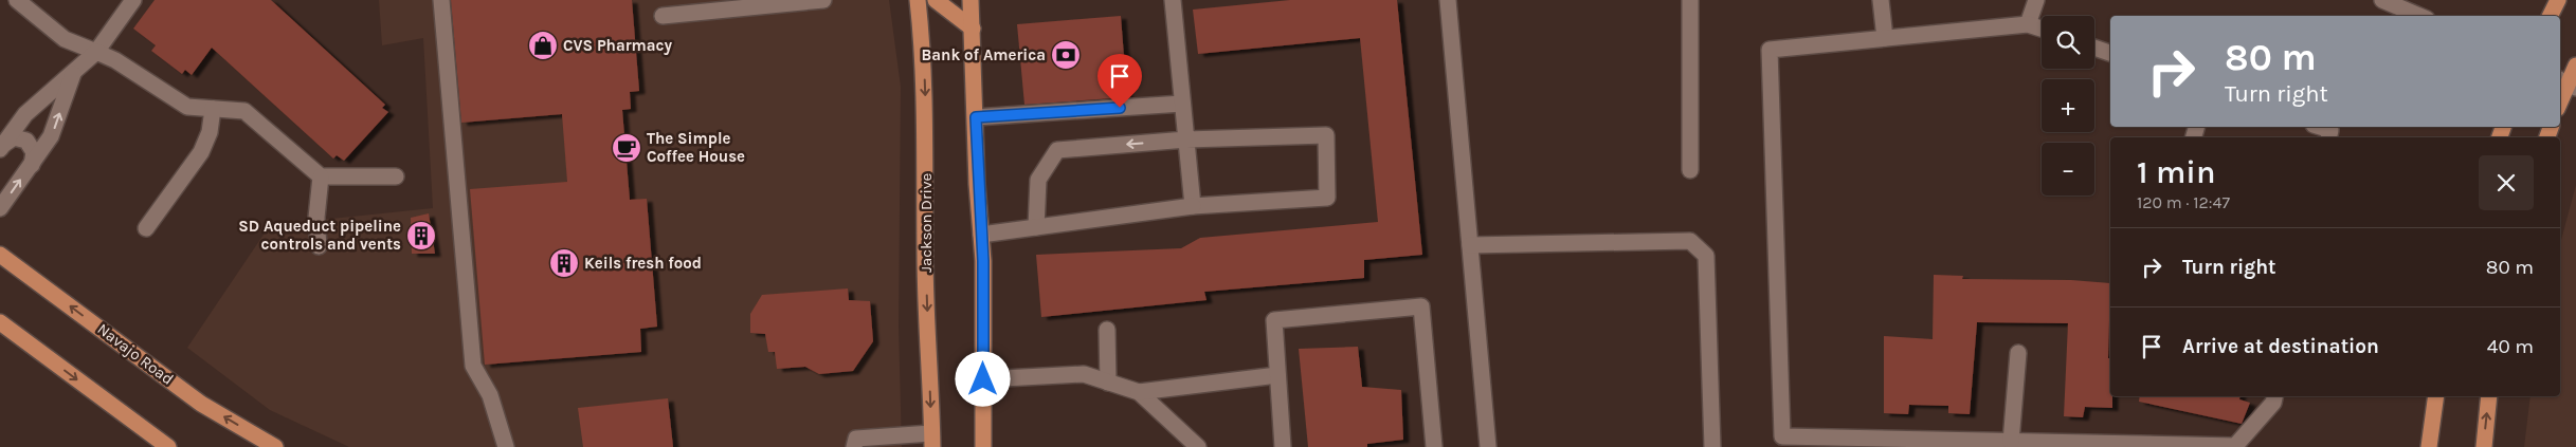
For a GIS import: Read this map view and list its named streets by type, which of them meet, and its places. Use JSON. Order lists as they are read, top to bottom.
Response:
{
  "streets": {
    "main road": ["Jackson Drive", "Navajo Road"]
  },
  "places": {
    "shop": ["CVS Pharmacy"],
    "bank": ["Bank of America"],
    "cafe": ["The Simple Coffee House"],
    "building": ["SD Aqueduct pipeline controls and vents", "Keils fresh food"]
  },
  "page": {
    "map_buttons": ["+", "−"],
    "turn": ["80 m", "Turn right"],
    "heading": ["1 min", "120 m · 12:47"],
    "list": [
      {
        "name": "Turn right",
        "value": "80 m"
      },
      {
        "name": "Arrive at destination",
        "value": "40 m"
      }
    ]
  }
}
